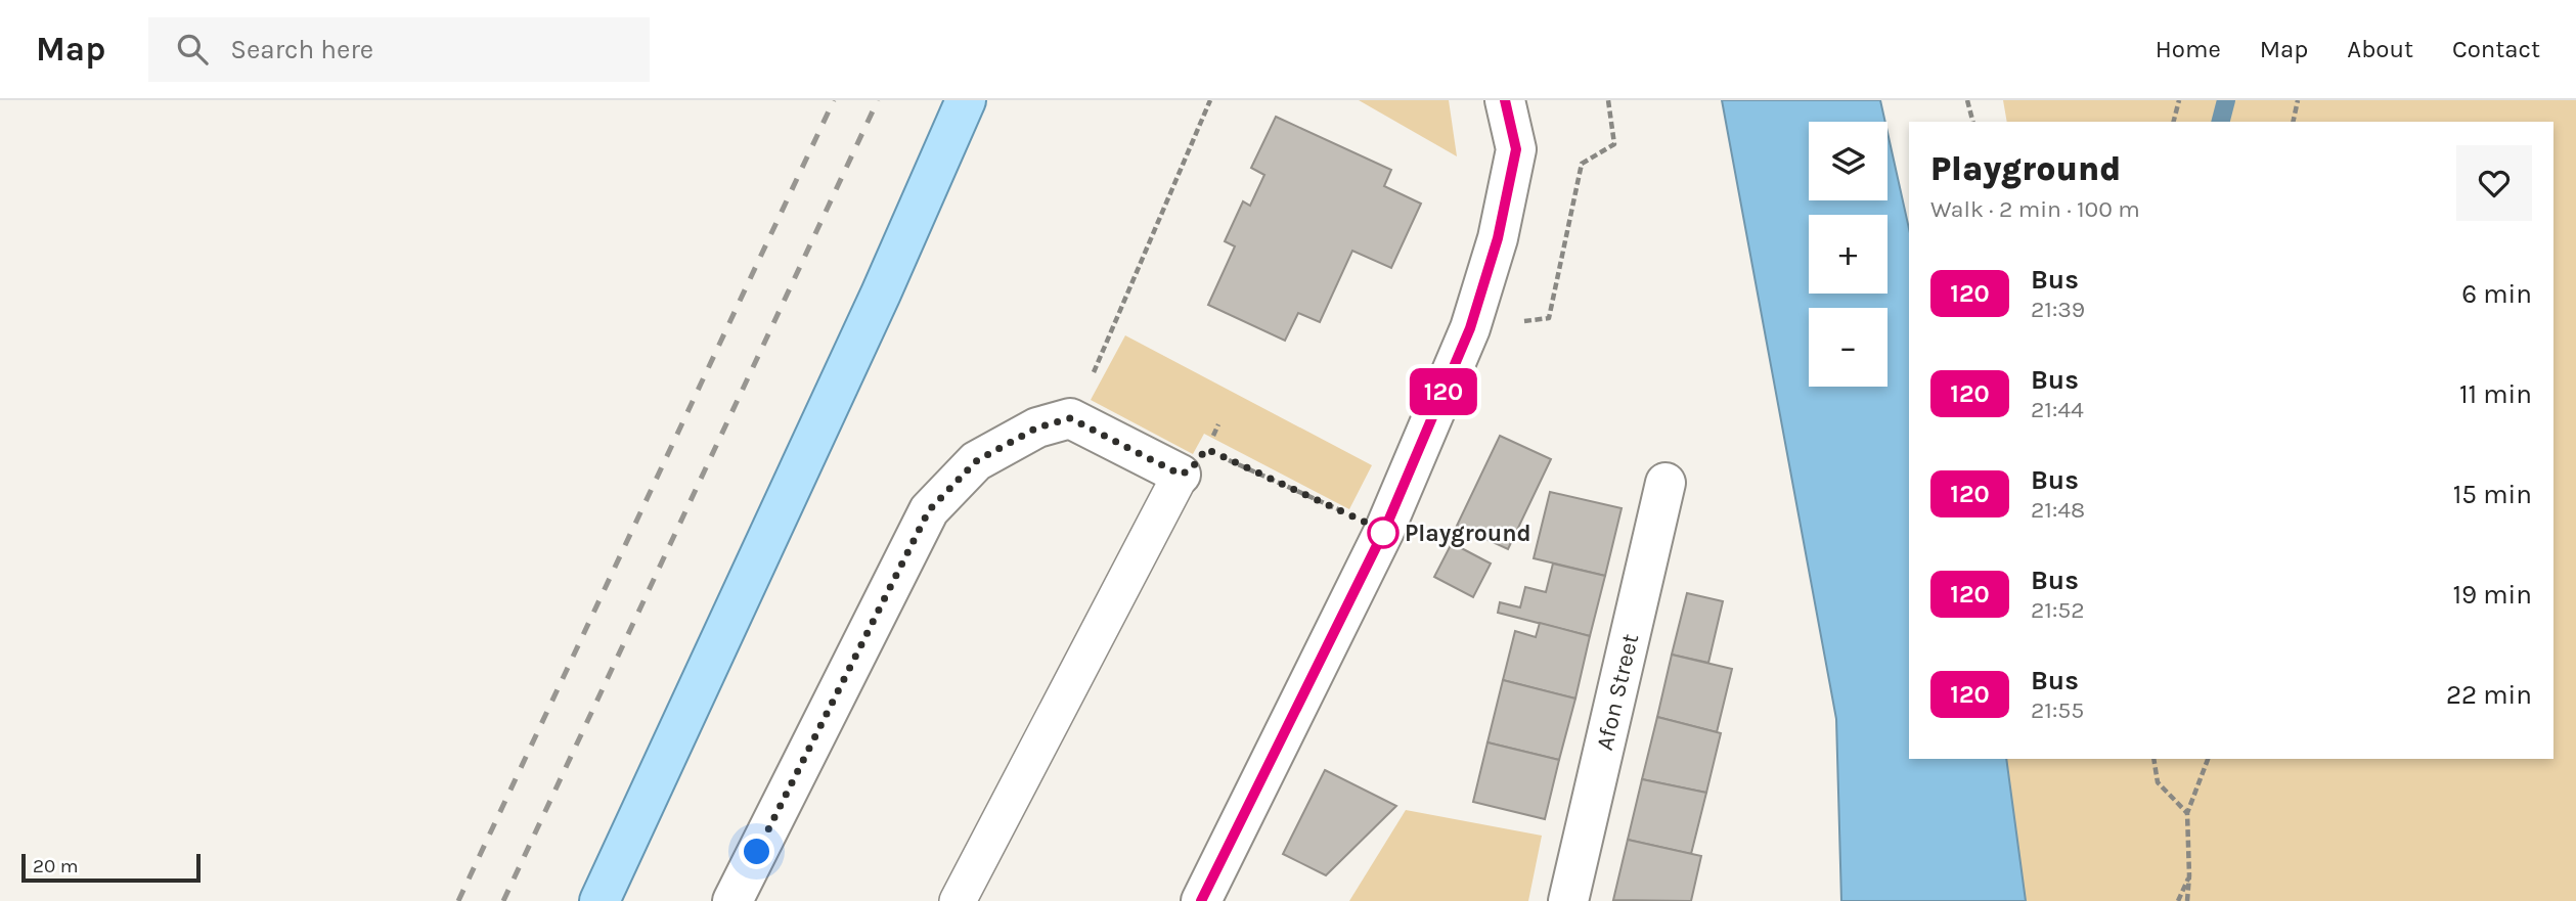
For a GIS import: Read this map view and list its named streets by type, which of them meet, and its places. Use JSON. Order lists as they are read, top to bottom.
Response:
{
  "streets": {
    "street": ["Afon Street"]
  },
  "places": ["Playground"],
  "lines": ["bus line 120"],
  "scale_bar": "20 m",
  "page": {
    "header": "Map",
    "search": "Search here",
    "nav": [
      "Home",
      "Map",
      "About",
      "Contact"
    ],
    "on_map": "120",
    "map_buttons": ["+", "−"],
    "heading": ["Playground", "Walk · 2 min · 100 m"],
    "list": [
      {
        "mark": "120",
        "name": "Bus",
        "note": "21:39",
        "value": "6 min"
      },
      {
        "mark": "120",
        "name": "Bus",
        "note": "21:44",
        "value": "11 min"
      },
      {
        "mark": "120",
        "name": "Bus",
        "note": "21:48",
        "value": "15 min"
      },
      {
        "mark": "120",
        "name": "Bus",
        "note": "21:52",
        "value": "19 min"
      },
      {
        "mark": "120",
        "name": "Bus",
        "note": "21:55",
        "value": "22 min"
      }
    ],
    "scale": "20 m"
  }
}
